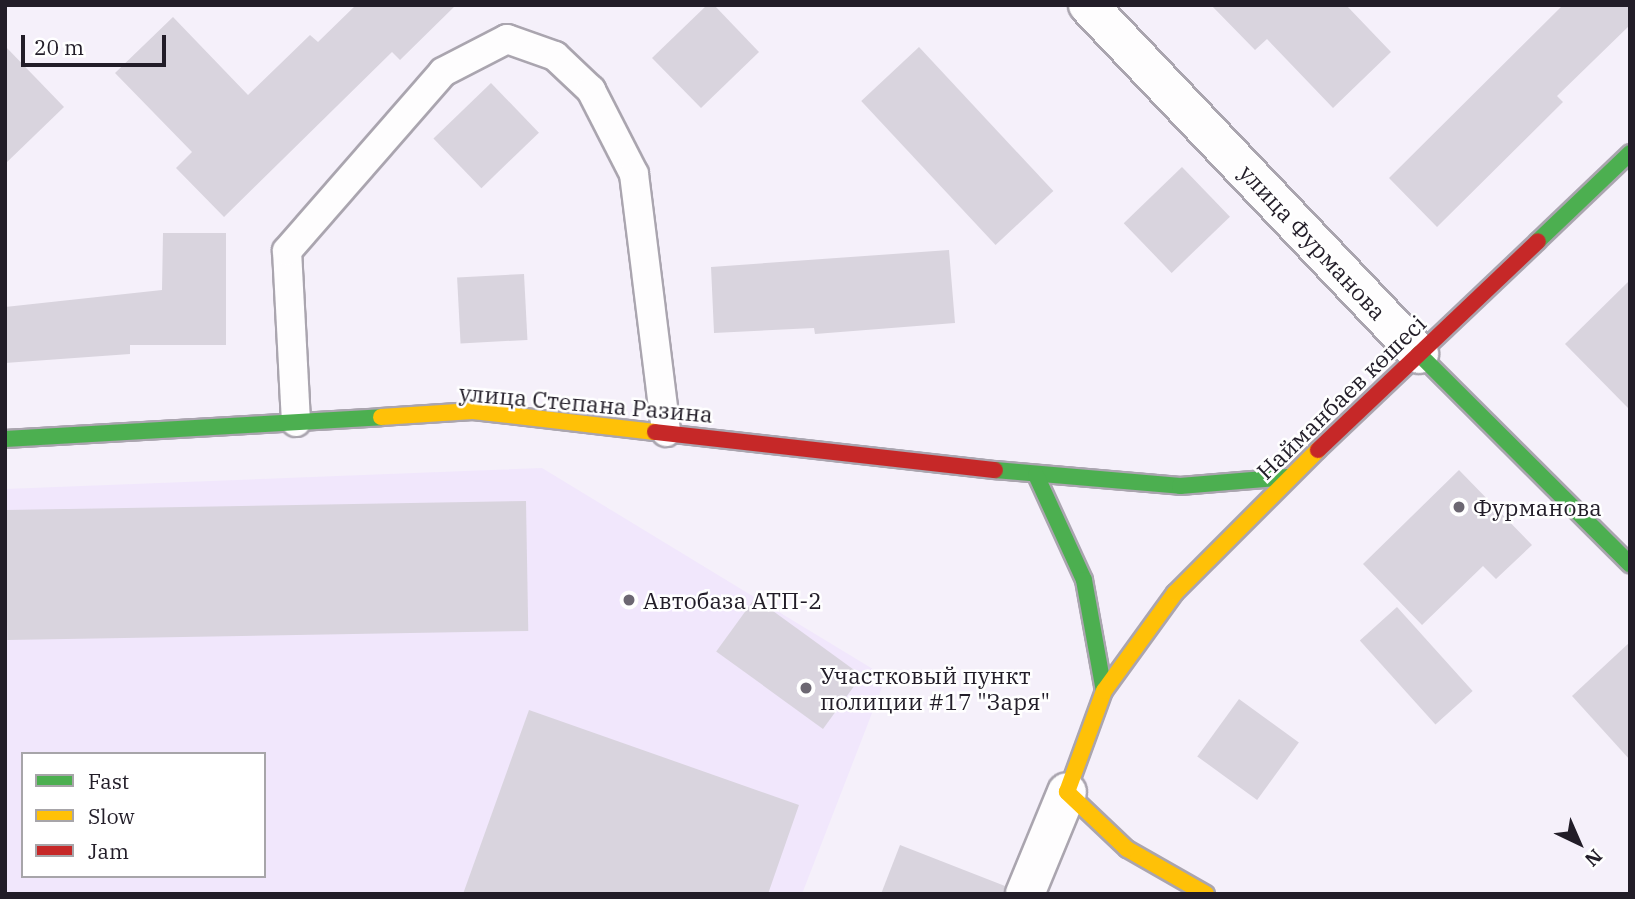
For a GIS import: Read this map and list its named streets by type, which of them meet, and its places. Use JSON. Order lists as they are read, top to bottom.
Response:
{
  "streets": {
    "main road": ["улица Фурманова", "Найманбаев көшесі", "улица Степана Разина"]
  },
  "crossings": [
    ["улица Фурманова", "Найманбаев көшесі"],
    ["Найманбаев көшесі", "улица Степана Разина"]
  ],
  "places": ["Фурманова", "Автобаза АТП-2", "Участковый пункт полиции #17 \"Заря\""],
  "legend": ["Fast", "Slow", "Jam"],
  "scale_bar": "20 m",
  "north": "bottom right"
}
